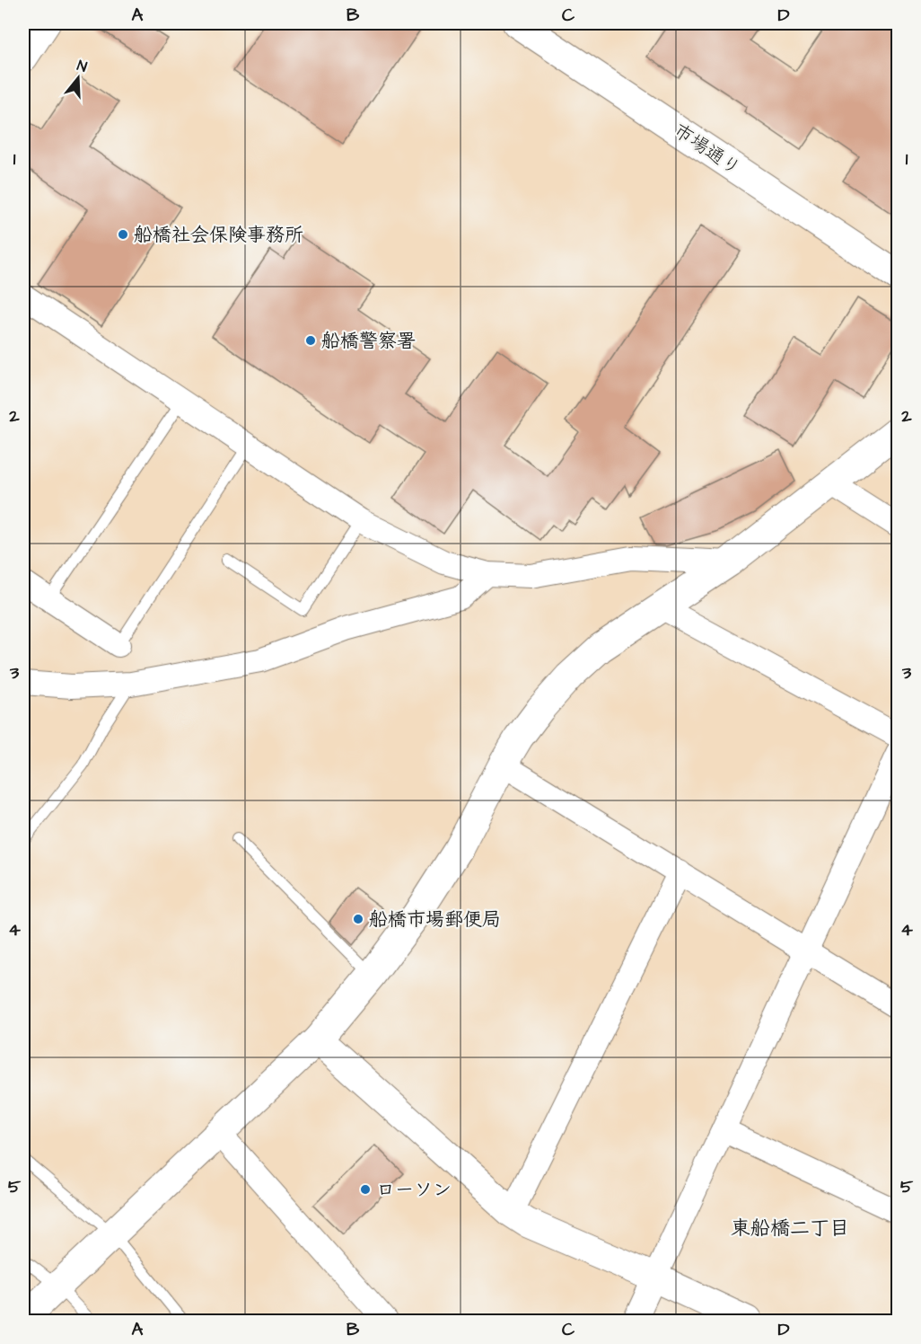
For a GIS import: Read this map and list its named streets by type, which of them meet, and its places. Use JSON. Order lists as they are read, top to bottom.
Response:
{
  "streets": {
    "street": ["市場通り"]
  },
  "districts": ["東船橋二丁目"],
  "places": [
    "船橋社会保険事務所",
    "船橋警察署",
    "船橋市場郵便局",
    "ローソン"
  ],
  "north": "top",
  "grid": {
    "columns": [
      "A",
      "B",
      "C",
      "D"
    ],
    "rows": [
      "1",
      "2",
      "3",
      "4",
      "5"
    ]
  }
}
